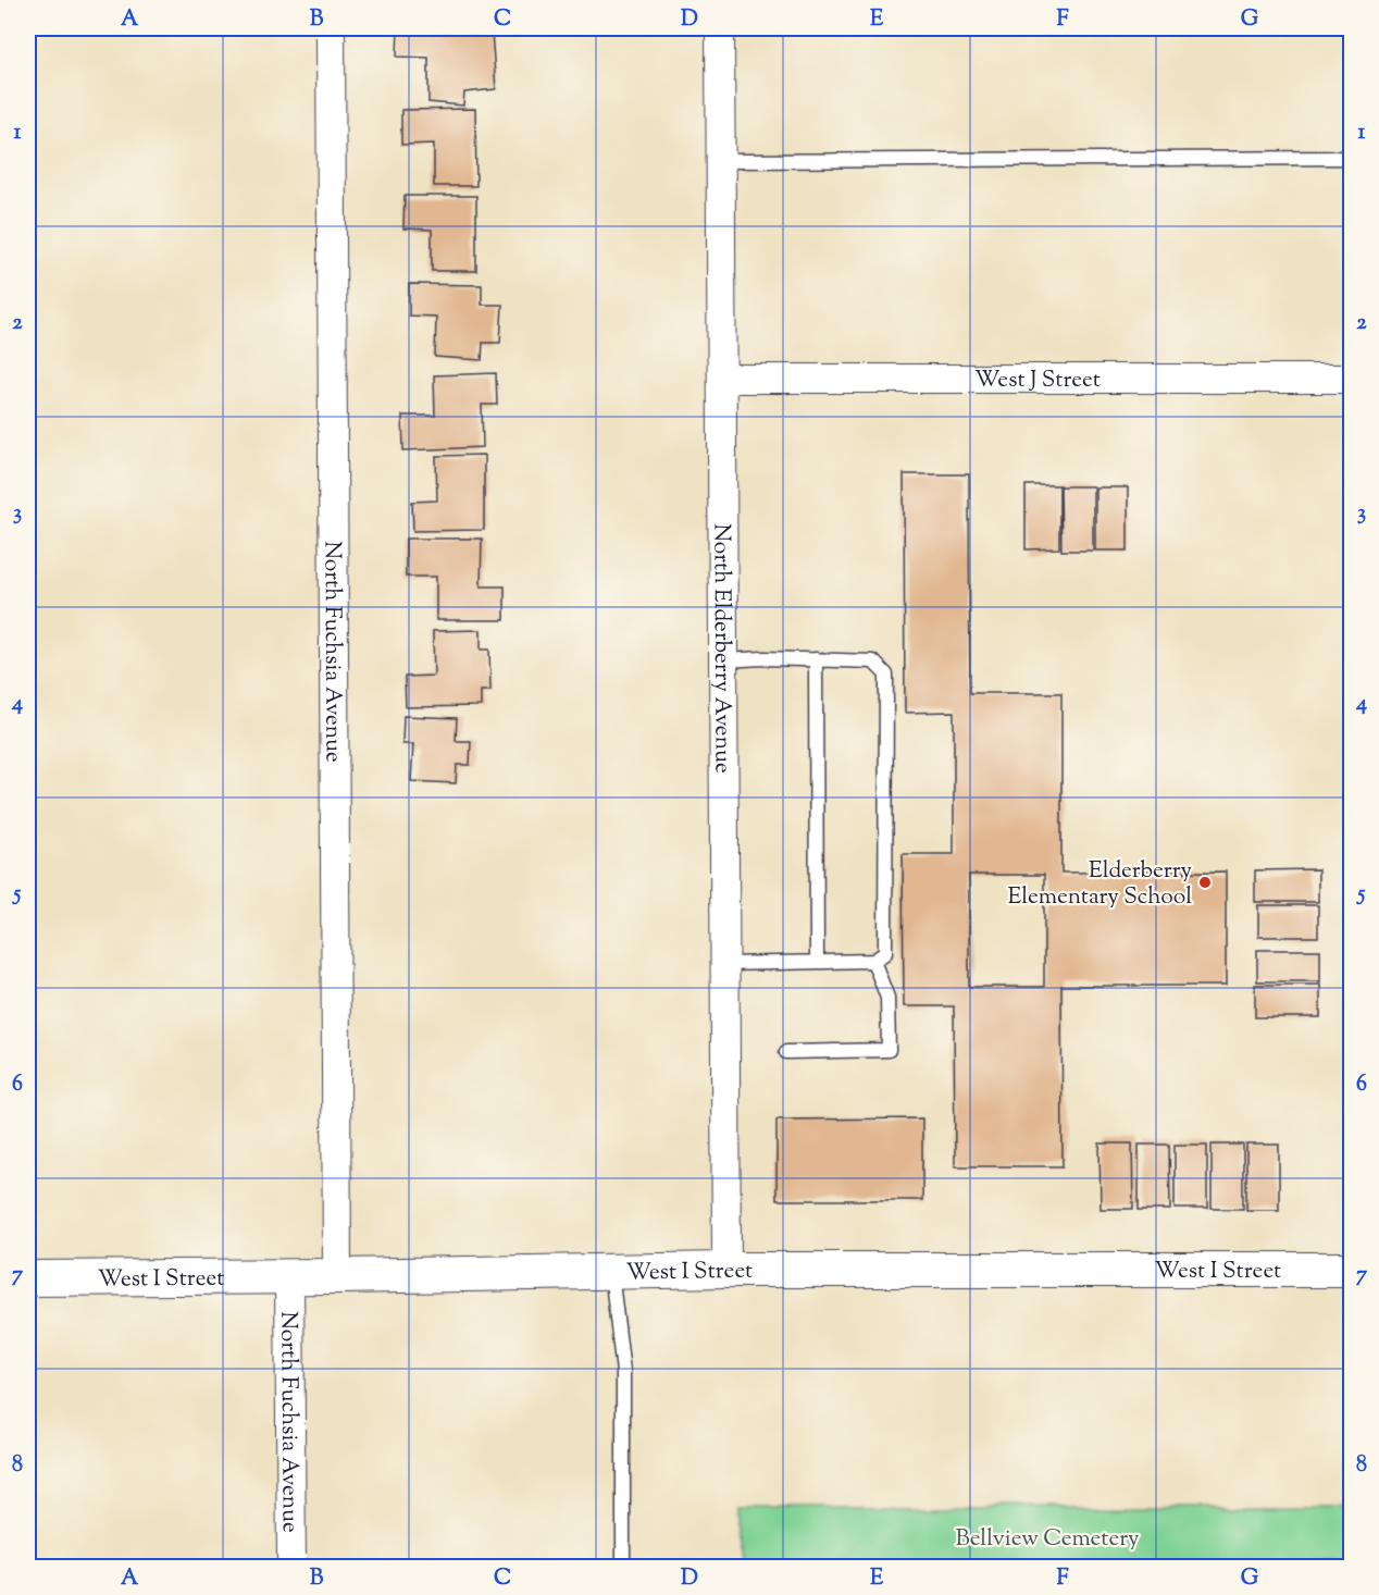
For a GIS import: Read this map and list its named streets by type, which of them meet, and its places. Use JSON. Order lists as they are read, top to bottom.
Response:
{
  "streets": {
    "street": [
      "West J Street",
      "North Elderberry Avenue",
      "North Fuchsia Avenue",
      "West I Street"
    ]
  },
  "crossings": [
    ["West J Street", "North Elderberry Avenue"],
    ["North Elderberry Avenue", "West I Street"],
    ["North Fuchsia Avenue", "West I Street"]
  ],
  "parks": ["Bellview Cemetery"],
  "places": ["Elderberry Elementary School"],
  "grid": {
    "columns": [
      "A",
      "B",
      "C",
      "D",
      "E",
      "F",
      "G"
    ],
    "rows": [
      "1",
      "2",
      "3",
      "4",
      "5",
      "6",
      "7",
      "8"
    ]
  }
}
